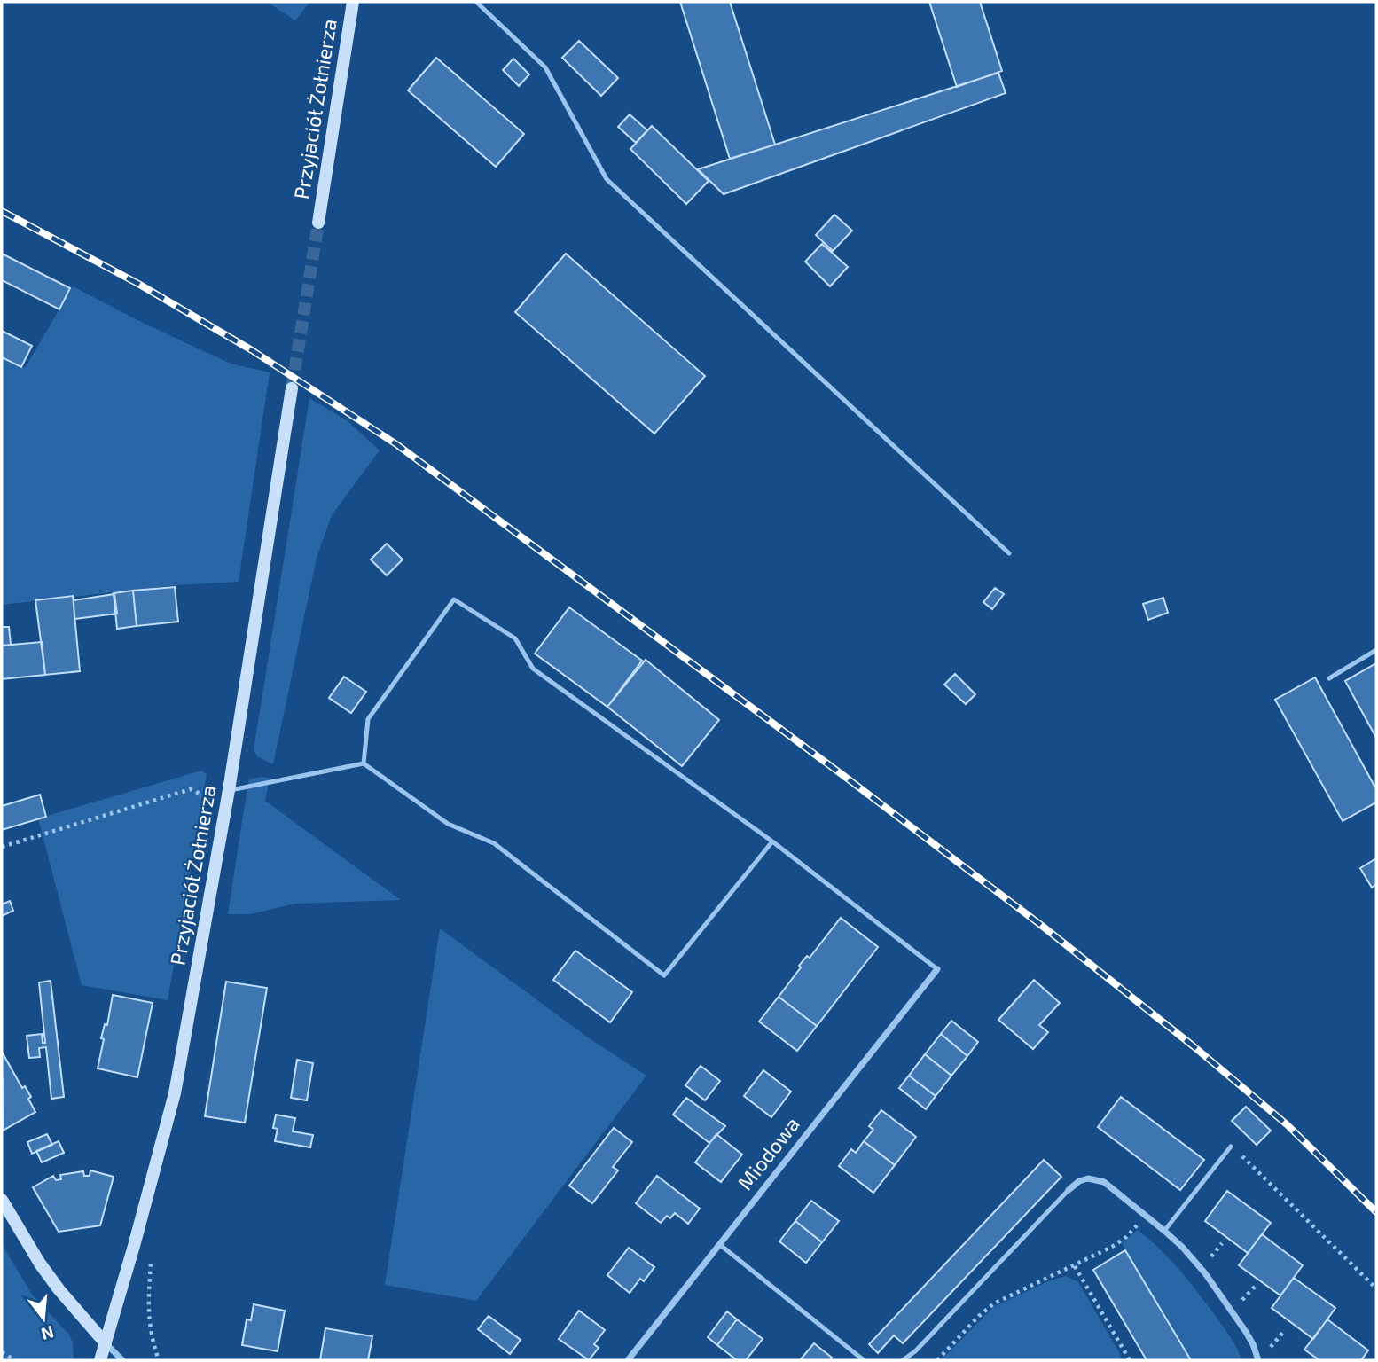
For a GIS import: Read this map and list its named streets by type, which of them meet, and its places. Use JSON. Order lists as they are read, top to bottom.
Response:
{
  "streets": {
    "main road": ["Przyjaciół Żołnierza"],
    "street": ["Miodowa"]
  },
  "north": "bottom"
}
